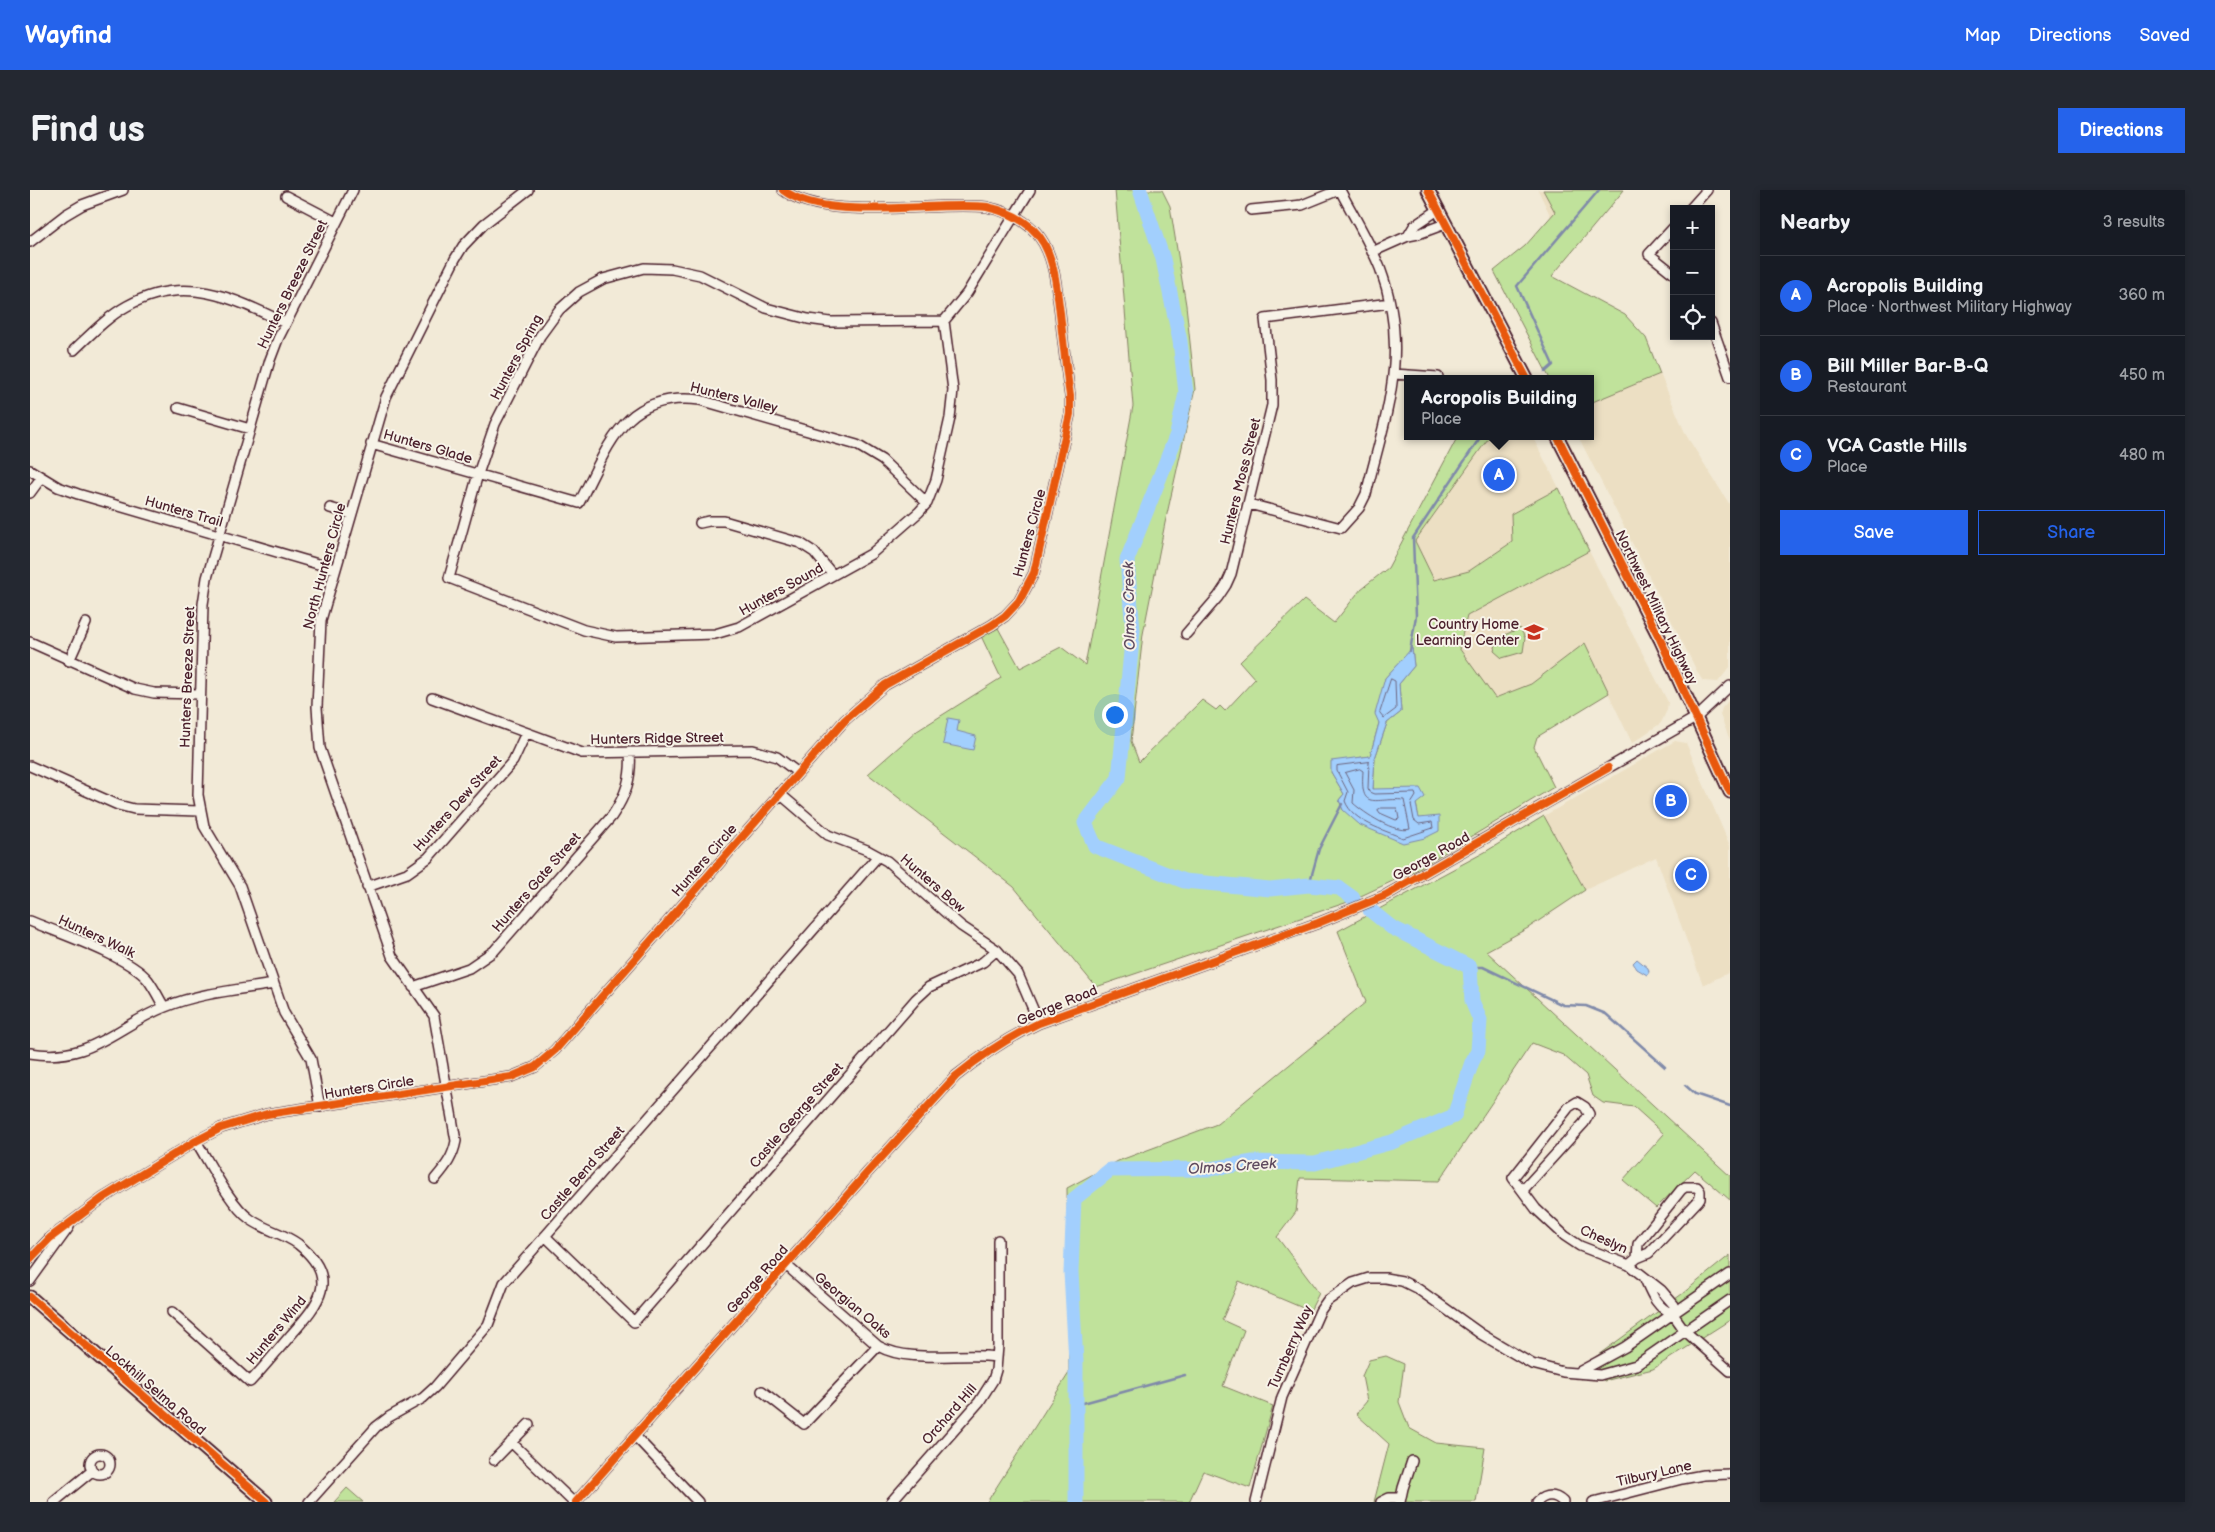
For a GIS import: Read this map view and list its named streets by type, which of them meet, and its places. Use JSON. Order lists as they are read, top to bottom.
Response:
{
  "streets": {
    "main road": ["Northwest Military Highway", "Lockhill Selma Road"],
    "street": [
      "Hunters Breeze Street",
      "Hunters Spring",
      "Hunters Valley",
      "Hunters Glade",
      "Hunters Moss Street",
      "Hunters Trail",
      "Hunters Circle",
      "North Hunters Circle",
      "Hunters Sound",
      "Hunters Ridge Street",
      "Hunters Dew Street",
      "George Road",
      "Hunters Gate Street",
      "Hunters Bow",
      "Hunters Walk",
      "Castle George Street",
      "Castle Bend Street",
      "Cheslyn",
      "Georgian Oaks",
      "Hunters Wind",
      "Turnberry Way",
      "Orchard Hill",
      "Tilbury Lane"
    ]
  },
  "crossings": [
    ["Hunters Breeze Street", "Hunters Trail"],
    ["Hunters Breeze Street", "Hunters Circle"],
    ["Hunters Spring", "Hunters Valley"],
    ["Hunters Spring", "Hunters Glade"],
    ["Hunters Spring", "Hunters Sound"],
    ["Hunters Valley", "Hunters Glade"],
    ["Hunters Valley", "Hunters Sound"],
    ["Hunters Glade", "North Hunters Circle"],
    ["Hunters Trail", "North Hunters Circle"],
    ["Hunters Circle", "North Hunters Circle"],
    ["Hunters Circle", "Hunters Ridge Street"],
    ["Hunters Circle", "Hunters Bow"],
    ["Hunters Circle", "Hunters Wind"],
    ["North Hunters Circle", "Hunters Dew Street"],
    ["North Hunters Circle", "Hunters Gate Street"],
    ["Northwest Military Highway", "George Road"],
    ["Hunters Ridge Street", "Hunters Dew Street"],
    ["Hunters Ridge Street", "Hunters Gate Street"],
    ["George Road", "Hunters Bow"],
    ["George Road", "Georgian Oaks"],
    ["Hunters Bow", "Castle George Street"],
    ["Hunters Bow", "Castle Bend Street"],
    ["Castle George Street", "Castle Bend Street"],
    ["Cheslyn", "Turnberry Way"],
    ["Georgian Oaks", "Orchard Hill"]
  ],
  "water": ["Olmos Creek"],
  "places": {
    "school or university": ["Country Home Learning Center"]
  },
  "page": {
    "header": "Wayfind",
    "nav": ["Map", "Directions", "Saved"],
    "buttons": [
      "Directions",
      ["Save", "Share"]
    ],
    "title": "Find us",
    "heading": ["Nearby", "3 results"],
    "map_buttons": ["+", "−"],
    "list": [
      {
        "mark": "A",
        "name": "Acropolis Building",
        "note": "Place · Northwest Military Highway",
        "value": "360 m"
      },
      {
        "mark": "B",
        "name": "Bill Miller Bar-B-Q",
        "note": "Restaurant",
        "value": "450 m"
      },
      {
        "mark": "C",
        "name": "VCA Castle Hills",
        "note": "Place",
        "value": "480 m"
      }
    ],
    "popup": ["Acropolis Building", "Place"],
    "pins": ["A", "B", "C"]
  }
}
